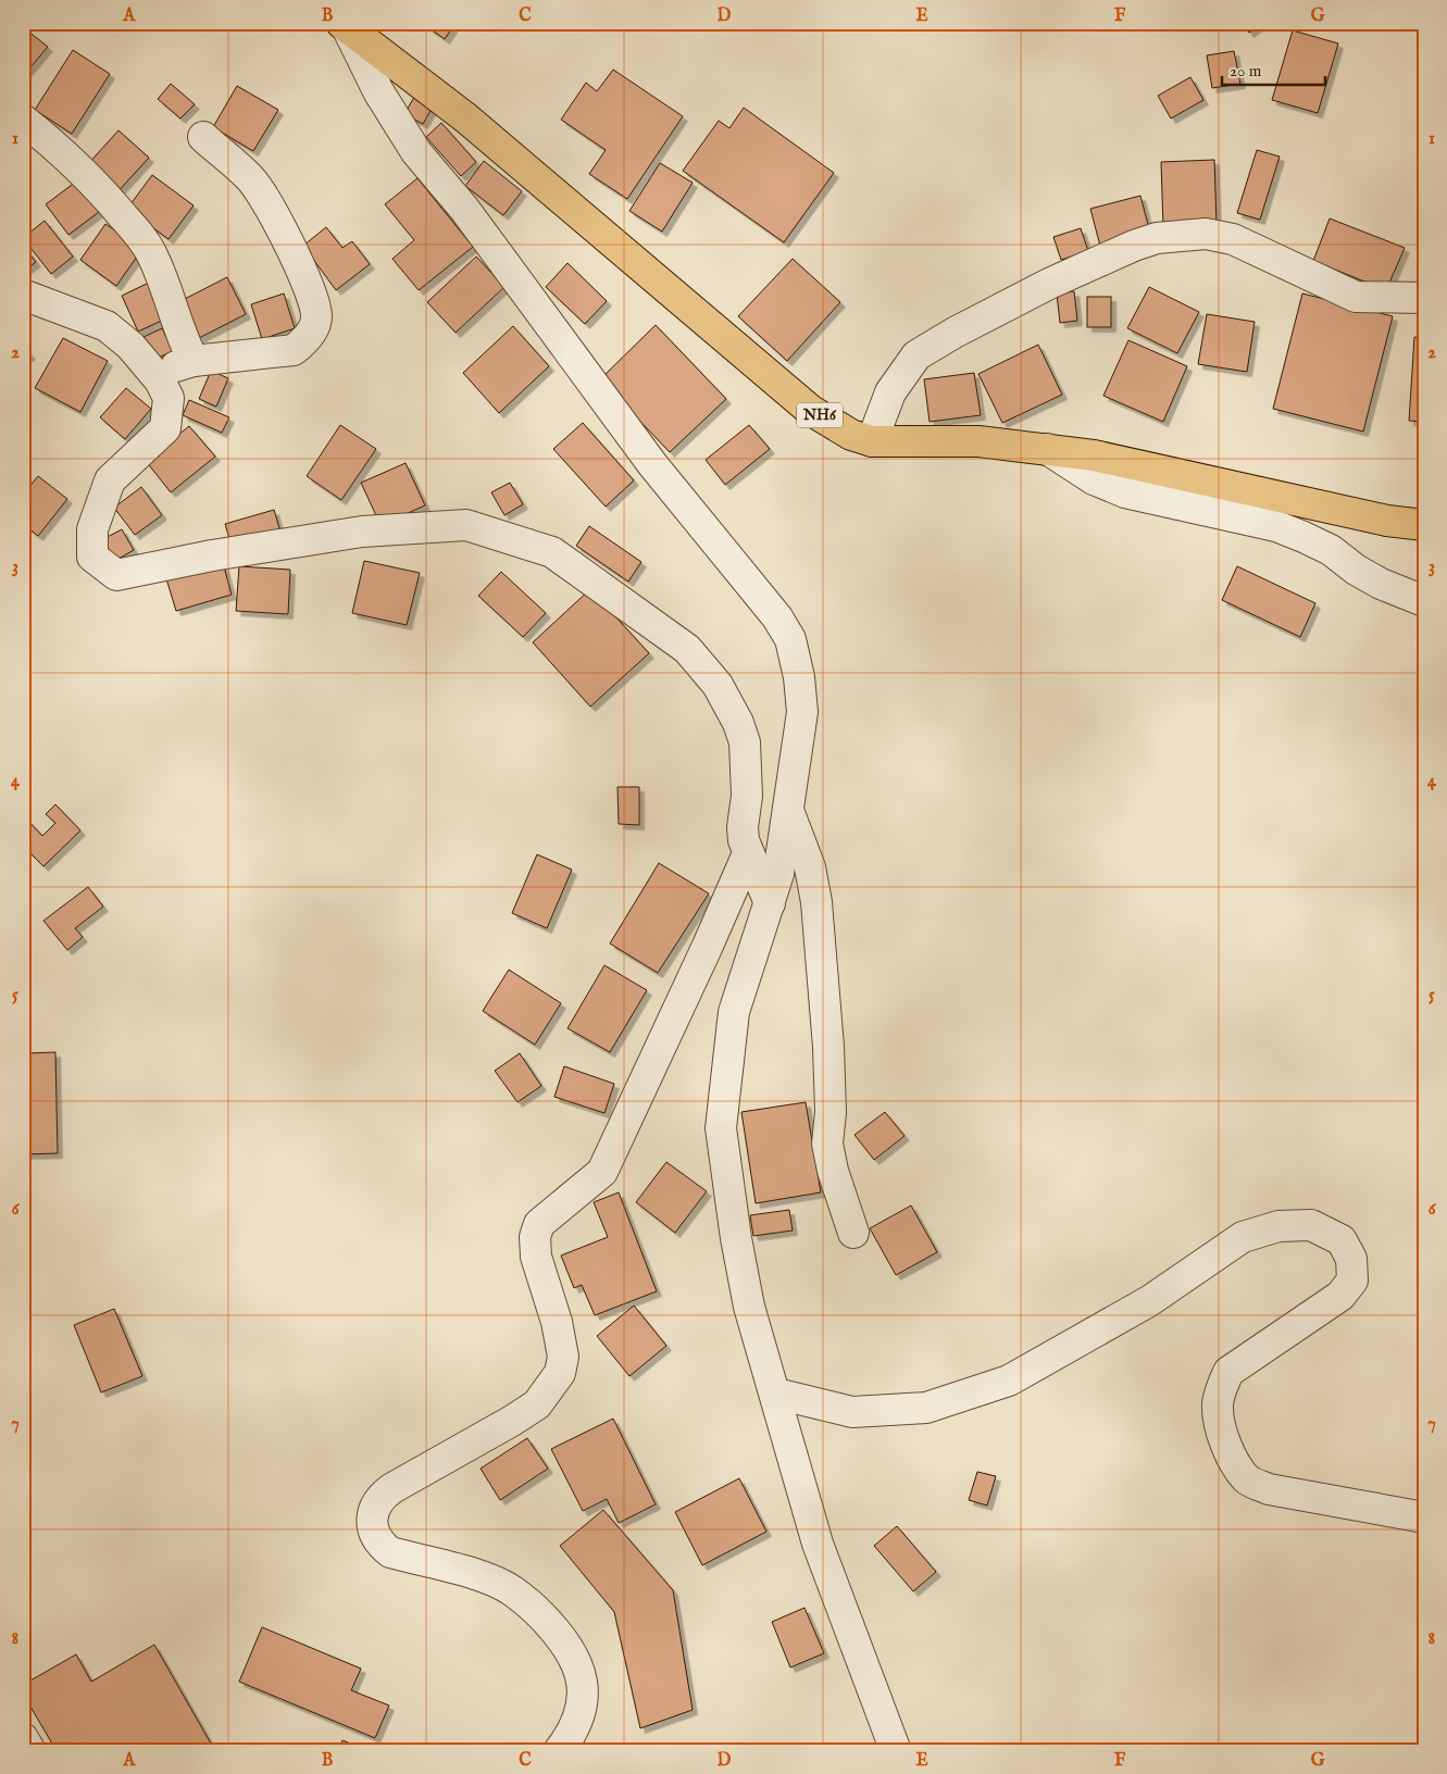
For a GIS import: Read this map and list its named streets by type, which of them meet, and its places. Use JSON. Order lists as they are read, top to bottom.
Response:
{
  "streets": {
    "highway": ["NH6"]
  },
  "scale_bar": "20 m",
  "grid": {
    "columns": [
      "A",
      "B",
      "C",
      "D",
      "E",
      "F",
      "G"
    ],
    "rows": [
      "1",
      "2",
      "3",
      "4",
      "5",
      "6",
      "7",
      "8"
    ]
  }
}
